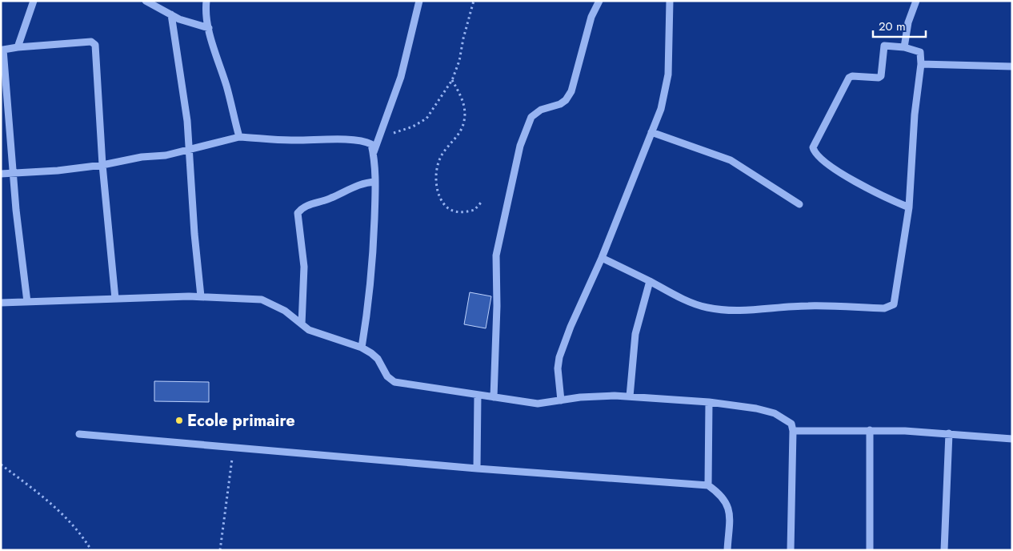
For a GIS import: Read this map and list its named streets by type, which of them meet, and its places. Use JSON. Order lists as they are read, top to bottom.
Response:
{
  "places": ["Ecole primaire"],
  "scale_bar": "20 m"
}
